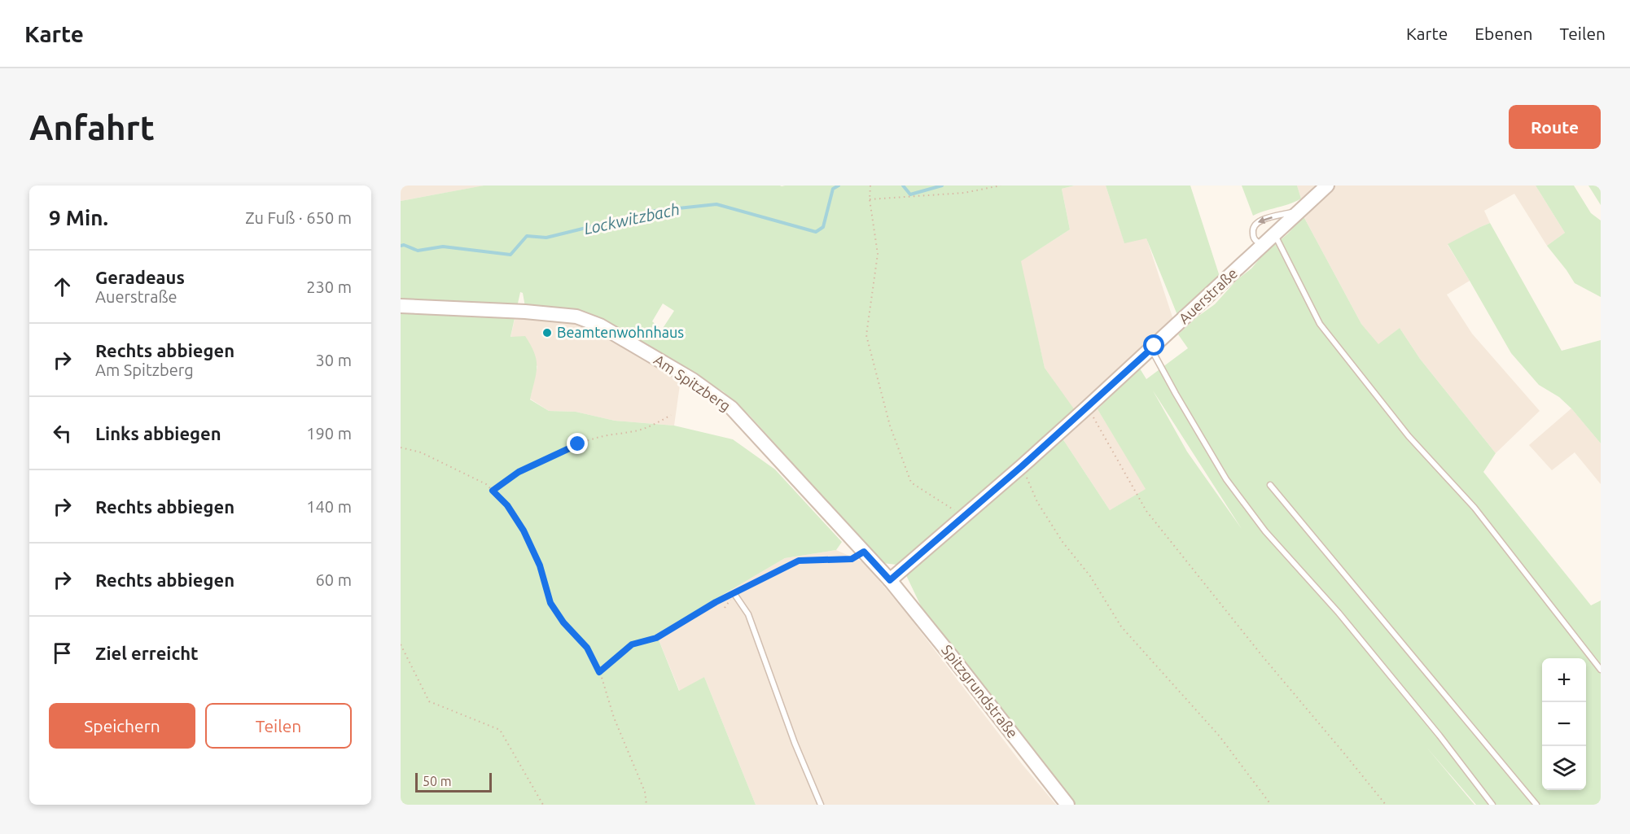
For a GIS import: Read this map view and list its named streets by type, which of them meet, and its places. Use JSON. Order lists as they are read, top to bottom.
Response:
{
  "streets": {
    "street": ["Auerstraße", "Am Spitzberg", "Spitzgrundstraße"]
  },
  "crossings": [
    ["Auerstraße", "Am Spitzberg"],
    ["Auerstraße", "Spitzgrundstraße"],
    ["Am Spitzberg", "Spitzgrundstraße"]
  ],
  "water": ["Lockwitzbach"],
  "places": ["Beamtenwohnhaus"],
  "scale_bar": "50 m",
  "page": {
    "header": "Karte",
    "nav": ["Karte", "Ebenen", "Teilen"],
    "buttons": [
      "Route",
      ["Speichern", "Teilen"]
    ],
    "title": "Anfahrt",
    "heading": ["9 Min.", "Zu Fuß · 650 m"],
    "list": [
      ["Geradeaus", "Auerstraße", "230 m"],
      ["Rechts abbiegen", "Am Spitzberg", "30 m"],
      ["Links abbiegen", "190 m"],
      ["Rechts abbiegen", "140 m"],
      ["Rechts abbiegen", "60 m"],
      "Ziel erreicht"
    ],
    "map_buttons": ["+", "−"],
    "scale": "50 m"
  }
}
